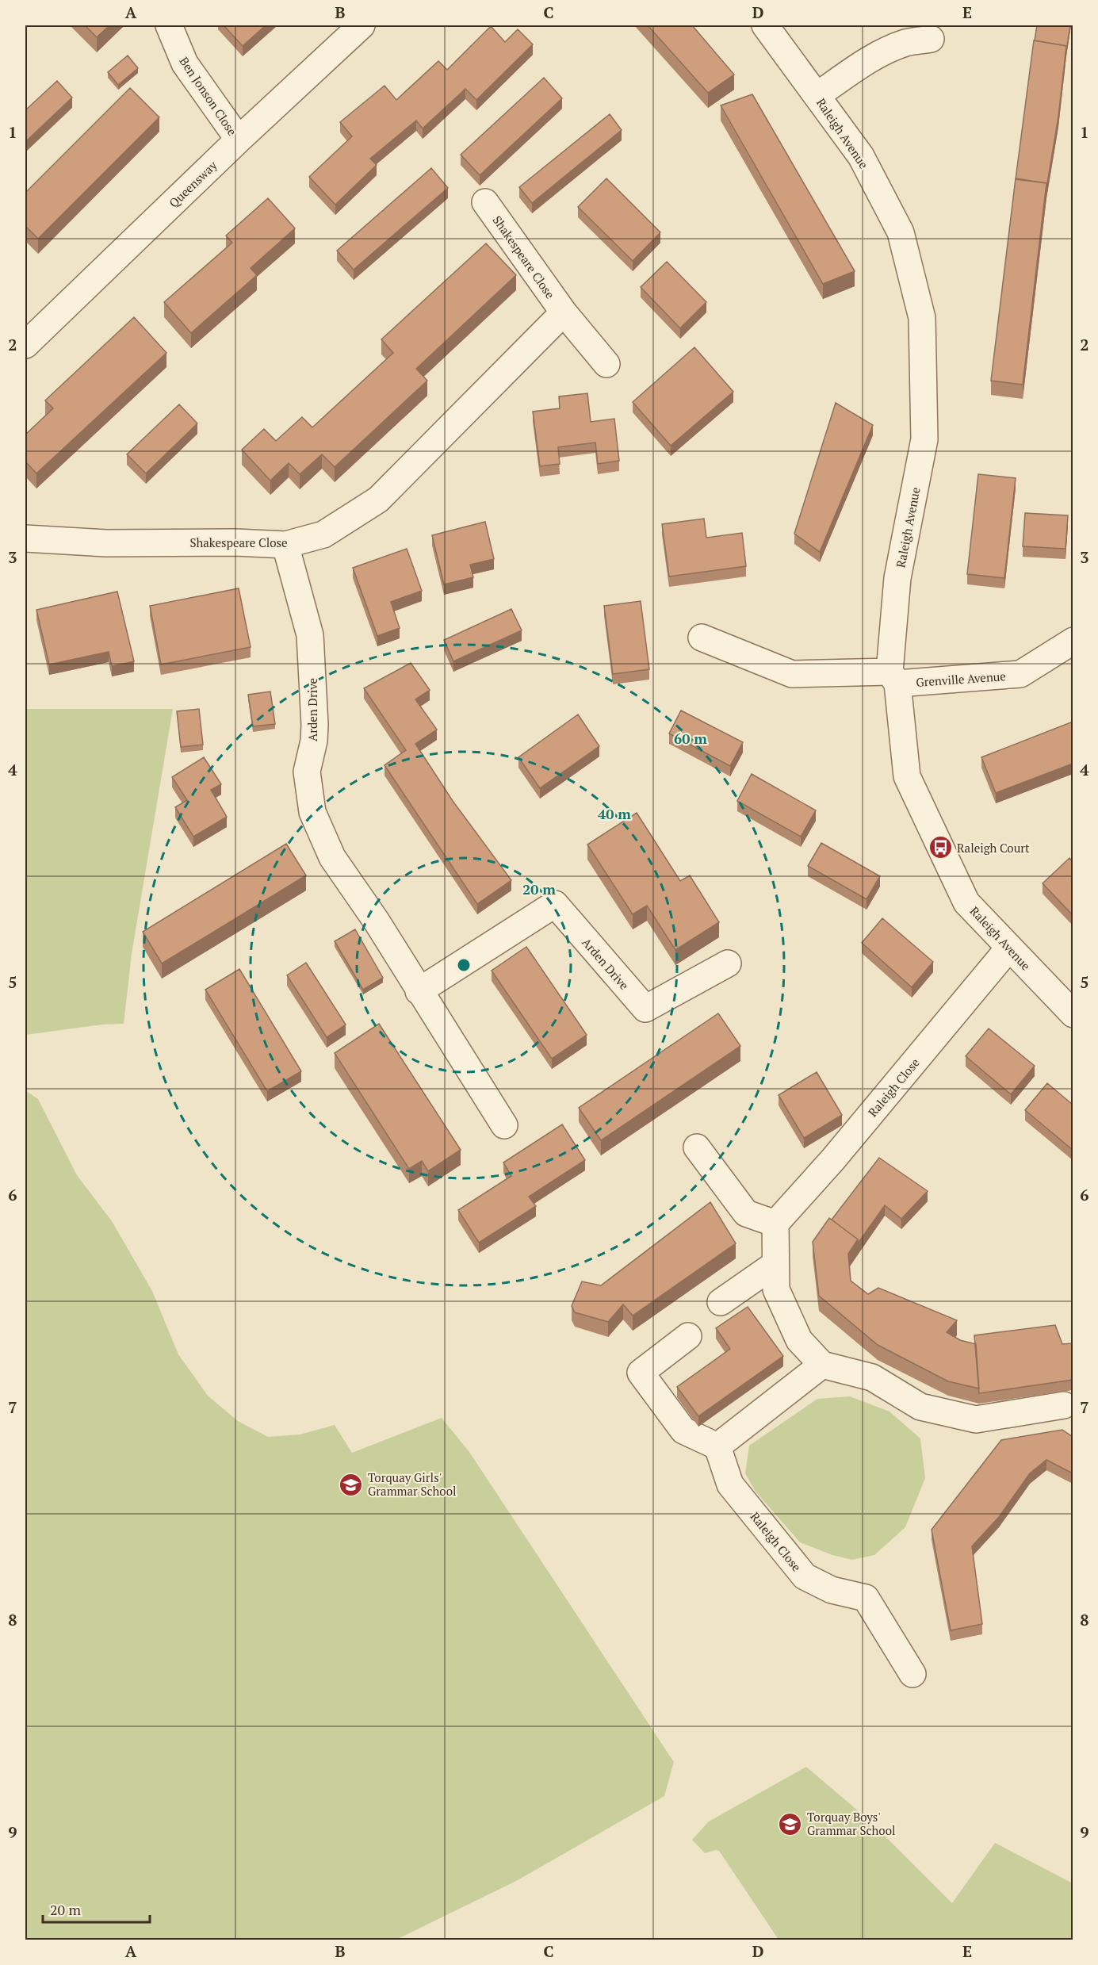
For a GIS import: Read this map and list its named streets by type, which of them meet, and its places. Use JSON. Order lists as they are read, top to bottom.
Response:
{
  "streets": {
    "street": [
      "Ben Jonson Close",
      "Raleigh Avenue",
      "Queensway",
      "Shakespeare Close",
      "Grenville Avenue",
      "Arden Drive",
      "Raleigh Close"
    ]
  },
  "crossings": [
    ["Ben Jonson Close", "Queensway"],
    ["Raleigh Avenue", "Grenville Avenue"],
    ["Raleigh Avenue", "Raleigh Close"],
    ["Shakespeare Close", "Arden Drive"]
  ],
  "places": {
    "bus stop": ["Raleigh Court"],
    "school or university": ["Torquay Girls' Grammar School", "Torquay Boys' Grammar School"]
  },
  "scale_bar": "20 m",
  "grid": {
    "columns": [
      "A",
      "B",
      "C",
      "D",
      "E"
    ],
    "rows": [
      "1",
      "2",
      "3",
      "4",
      "5",
      "6",
      "7",
      "8",
      "9"
    ]
  },
  "rings": ["60 m", "40 m", "20 m"]
}
